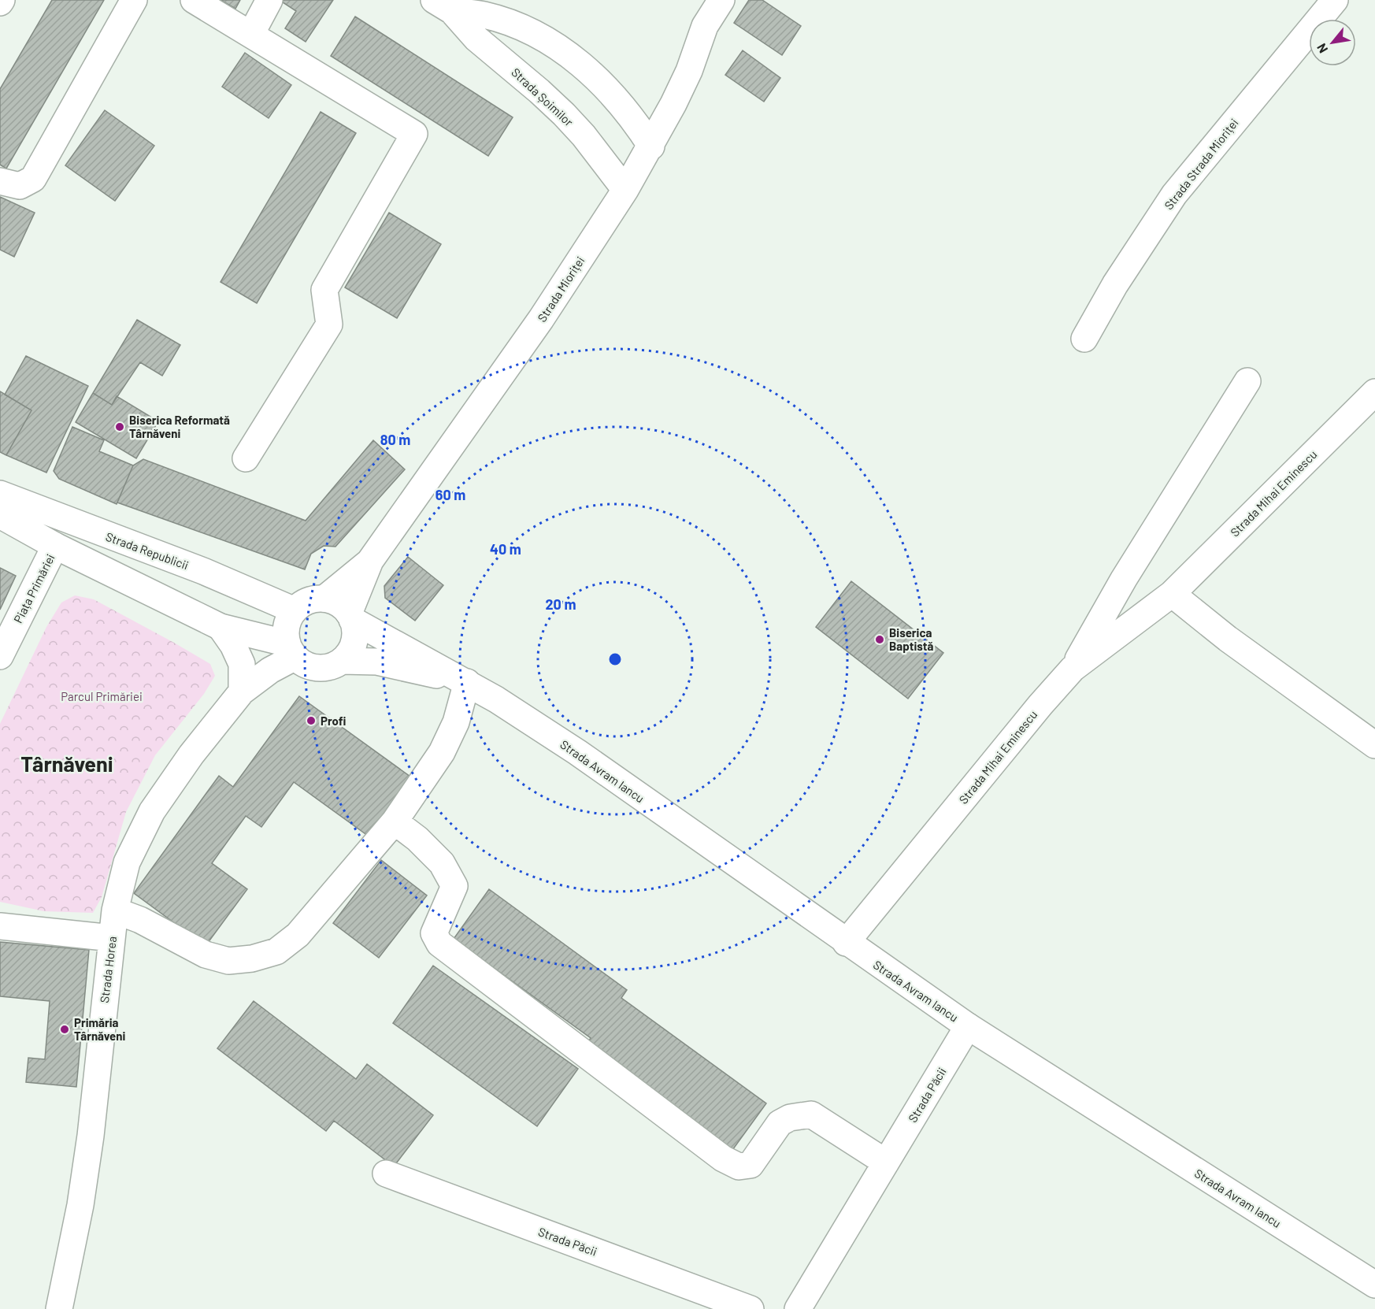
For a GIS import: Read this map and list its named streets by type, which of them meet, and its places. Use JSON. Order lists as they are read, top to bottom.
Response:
{
  "streets": {
    "street": [
      "Strada Șoimilor",
      "Strada Strada Mioriței",
      "Strada Mioriței",
      "Strada Mihai Eminescu",
      "Strada Republicii",
      "Piața Primăriei",
      "Strada Avram Iancu",
      "Strada Horea",
      "Strada Păcii"
    ]
  },
  "crossings": [
    ["Strada Șoimilor", "Strada Mioriței"],
    ["Strada Mioriței", "Strada Republicii"],
    ["Strada Mioriței", "Strada Avram Iancu"],
    ["Strada Mioriței", "Strada Horea"],
    ["Strada Mihai Eminescu", "Strada Avram Iancu"],
    ["Strada Republicii", "Strada Avram Iancu"],
    ["Strada Republicii", "Strada Horea"],
    ["Strada Avram Iancu", "Strada Horea"],
    ["Strada Avram Iancu", "Strada Păcii"]
  ],
  "districts": ["Târnăveni"],
  "parks": ["Parcul Primăriei"],
  "places": [
    "Biserica Reformată Târnăveni",
    "Biserica Baptistă",
    "Profi",
    "Primăria Târnăveni"
  ],
  "north": "bottom left",
  "rings": [
    "80 m",
    "60 m",
    "40 m",
    "20 m"
  ]
}
